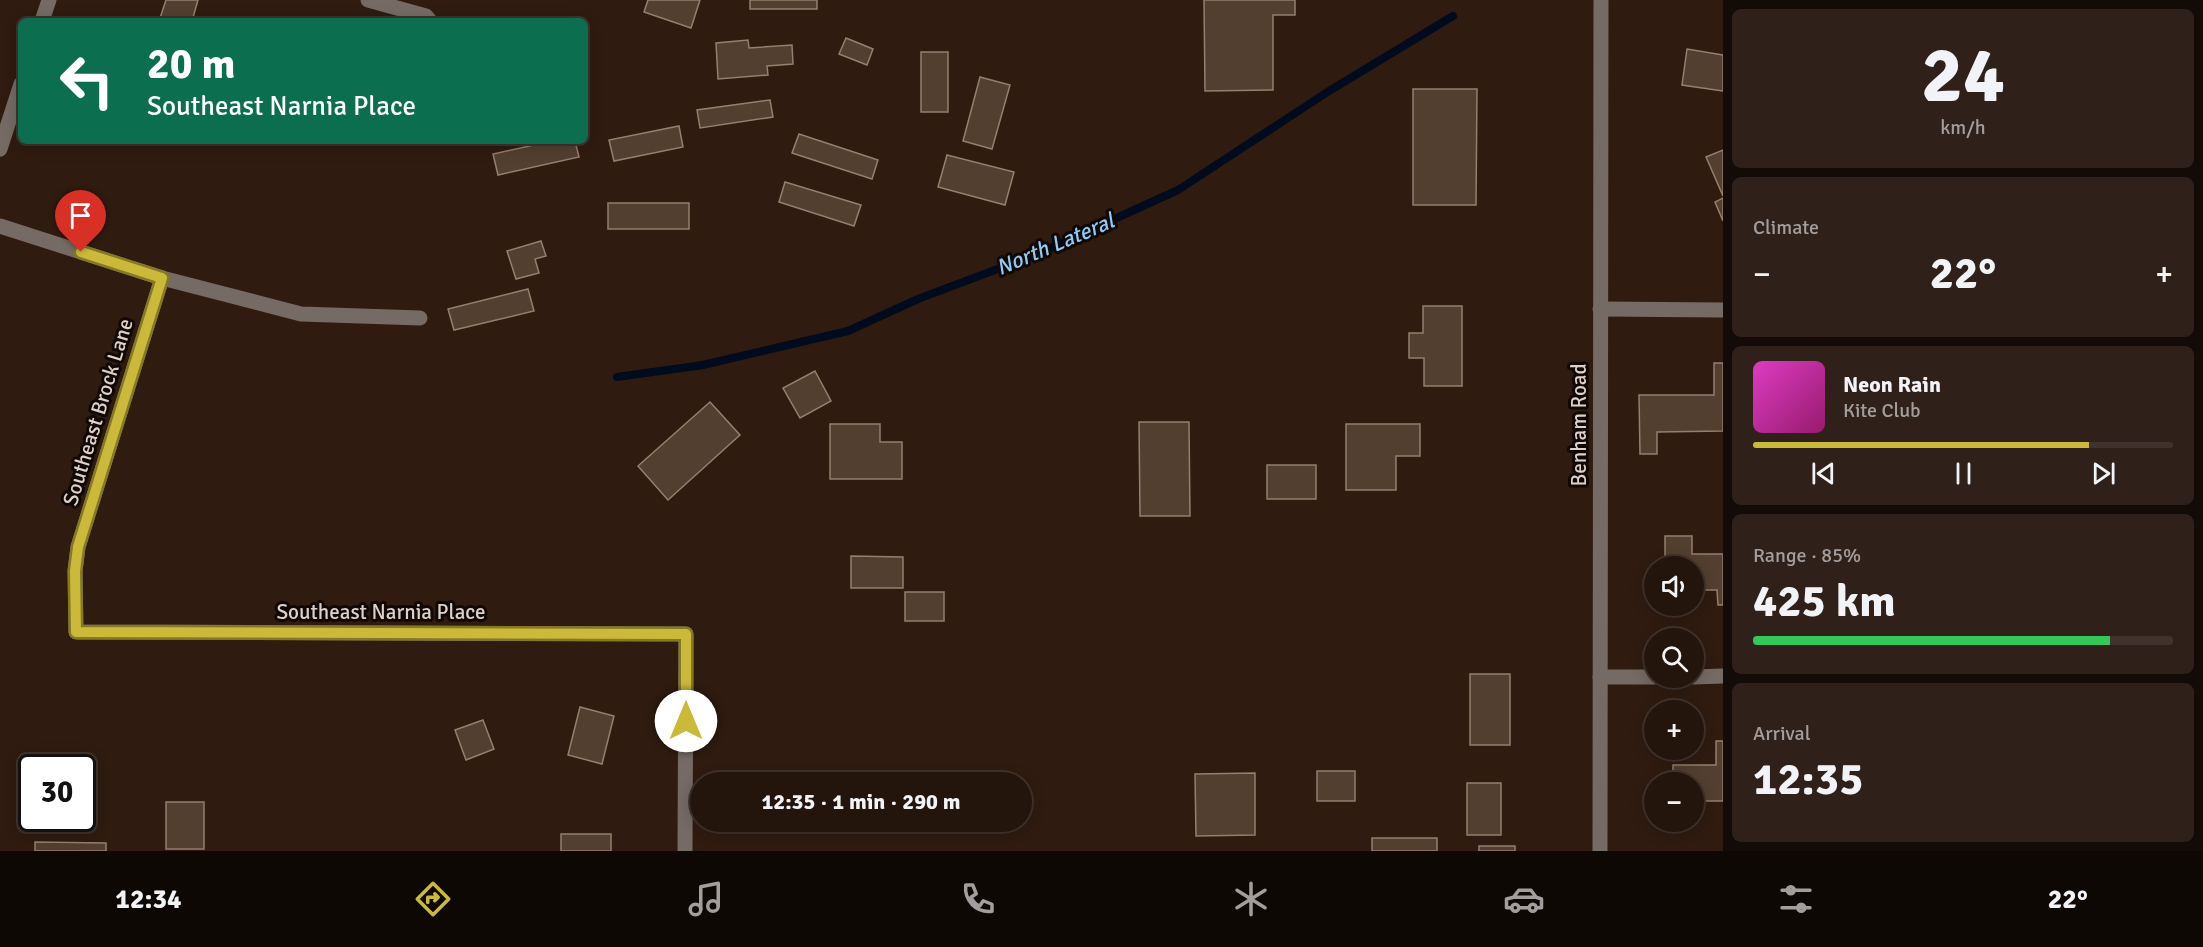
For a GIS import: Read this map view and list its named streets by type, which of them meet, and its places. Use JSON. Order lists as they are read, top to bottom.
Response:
{
  "streets": {
    "street": ["Southeast Brock Lane", "Benham Road", "Southeast Narnia Place"]
  },
  "crossings": [
    ["Southeast Brock Lane", "Southeast Narnia Place"]
  ],
  "water": ["North Lateral"],
  "page": {
    "tile": [
      ["24", "km/h"],
      "Climate",
      ["Range · 85%", "425 km"],
      ["Arrival", "12:35"]
    ],
    "turn": ["20 m", "Southeast Narnia Place"],
    "heat": ["−", "22°", "+"],
    "song": ["Neon Rain", "Kite Club"],
    "map_buttons": ["+", "−"],
    "limit": "30",
    "trip": "12:35 · 1 min · 290 m",
    "tabs": ["12:34", "22°"]
  }
}
